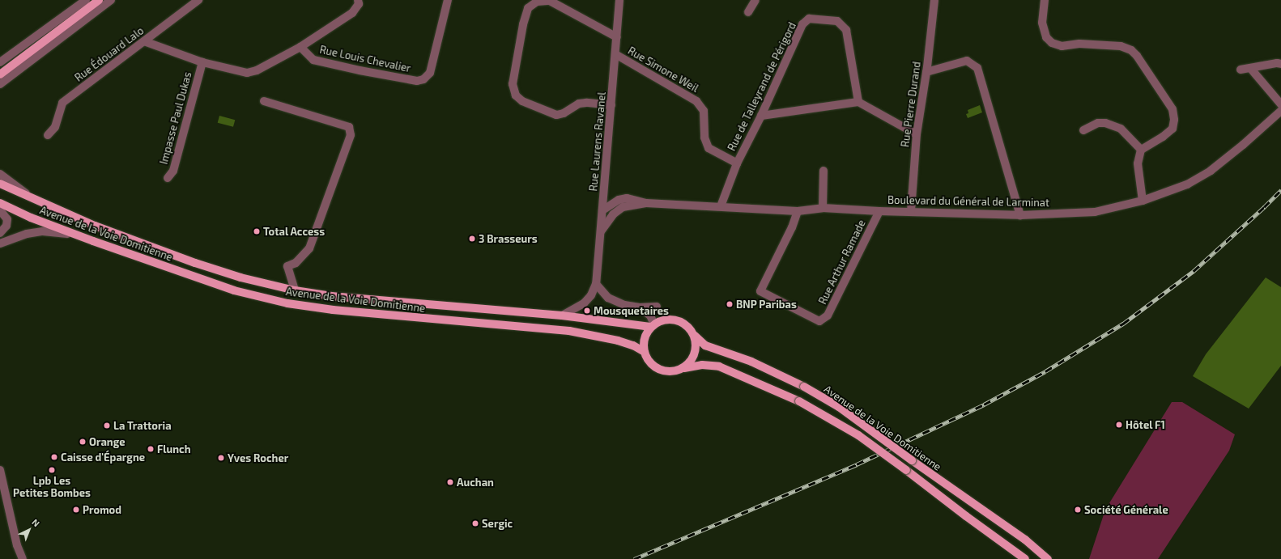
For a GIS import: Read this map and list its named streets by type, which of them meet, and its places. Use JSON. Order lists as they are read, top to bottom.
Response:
{
  "streets": {
    "main road": ["Avenue de la Voie Domitienne"],
    "street": [
      "Rue Édouard Lalo",
      "Rue Louis Chevalier",
      "Rue Simone Weil",
      "Rue de Talleyrand de Périgord",
      "Rue Pierre Durand",
      "Impasse Paul Dukas",
      "Rue Laurens Ravanel",
      "Boulevard du Général de Larminat",
      "Rue Arthur Ramade"
    ]
  },
  "crossings": [
    ["Rue Simone Weil", "Rue de Talleyrand de Périgord"],
    ["Rue Simone Weil", "Rue Laurens Ravanel"],
    ["Rue de Talleyrand de Périgord", "Boulevard du Général de Larminat"],
    ["Rue Pierre Durand", "Boulevard du Général de Larminat"],
    ["Rue Laurens Ravanel", "Boulevard du Général de Larminat"],
    ["Rue Laurens Ravanel", "Avenue de la Voie Domitienne"],
    ["Boulevard du Général de Larminat", "Rue Arthur Ramade"]
  ],
  "places": [
    "Total Access",
    "3 Brasseurs",
    "BNP Paribas",
    "Mousquetaires",
    "Hôtel F1",
    "La Trattoria",
    "Orange",
    "Flunch",
    "Caisse d'Épargne",
    "Yves Rocher",
    "Lpb Les Petites Bombes",
    "Auchan",
    "Promod",
    "Société Générale",
    "Sergic"
  ],
  "north": "top right"
}
